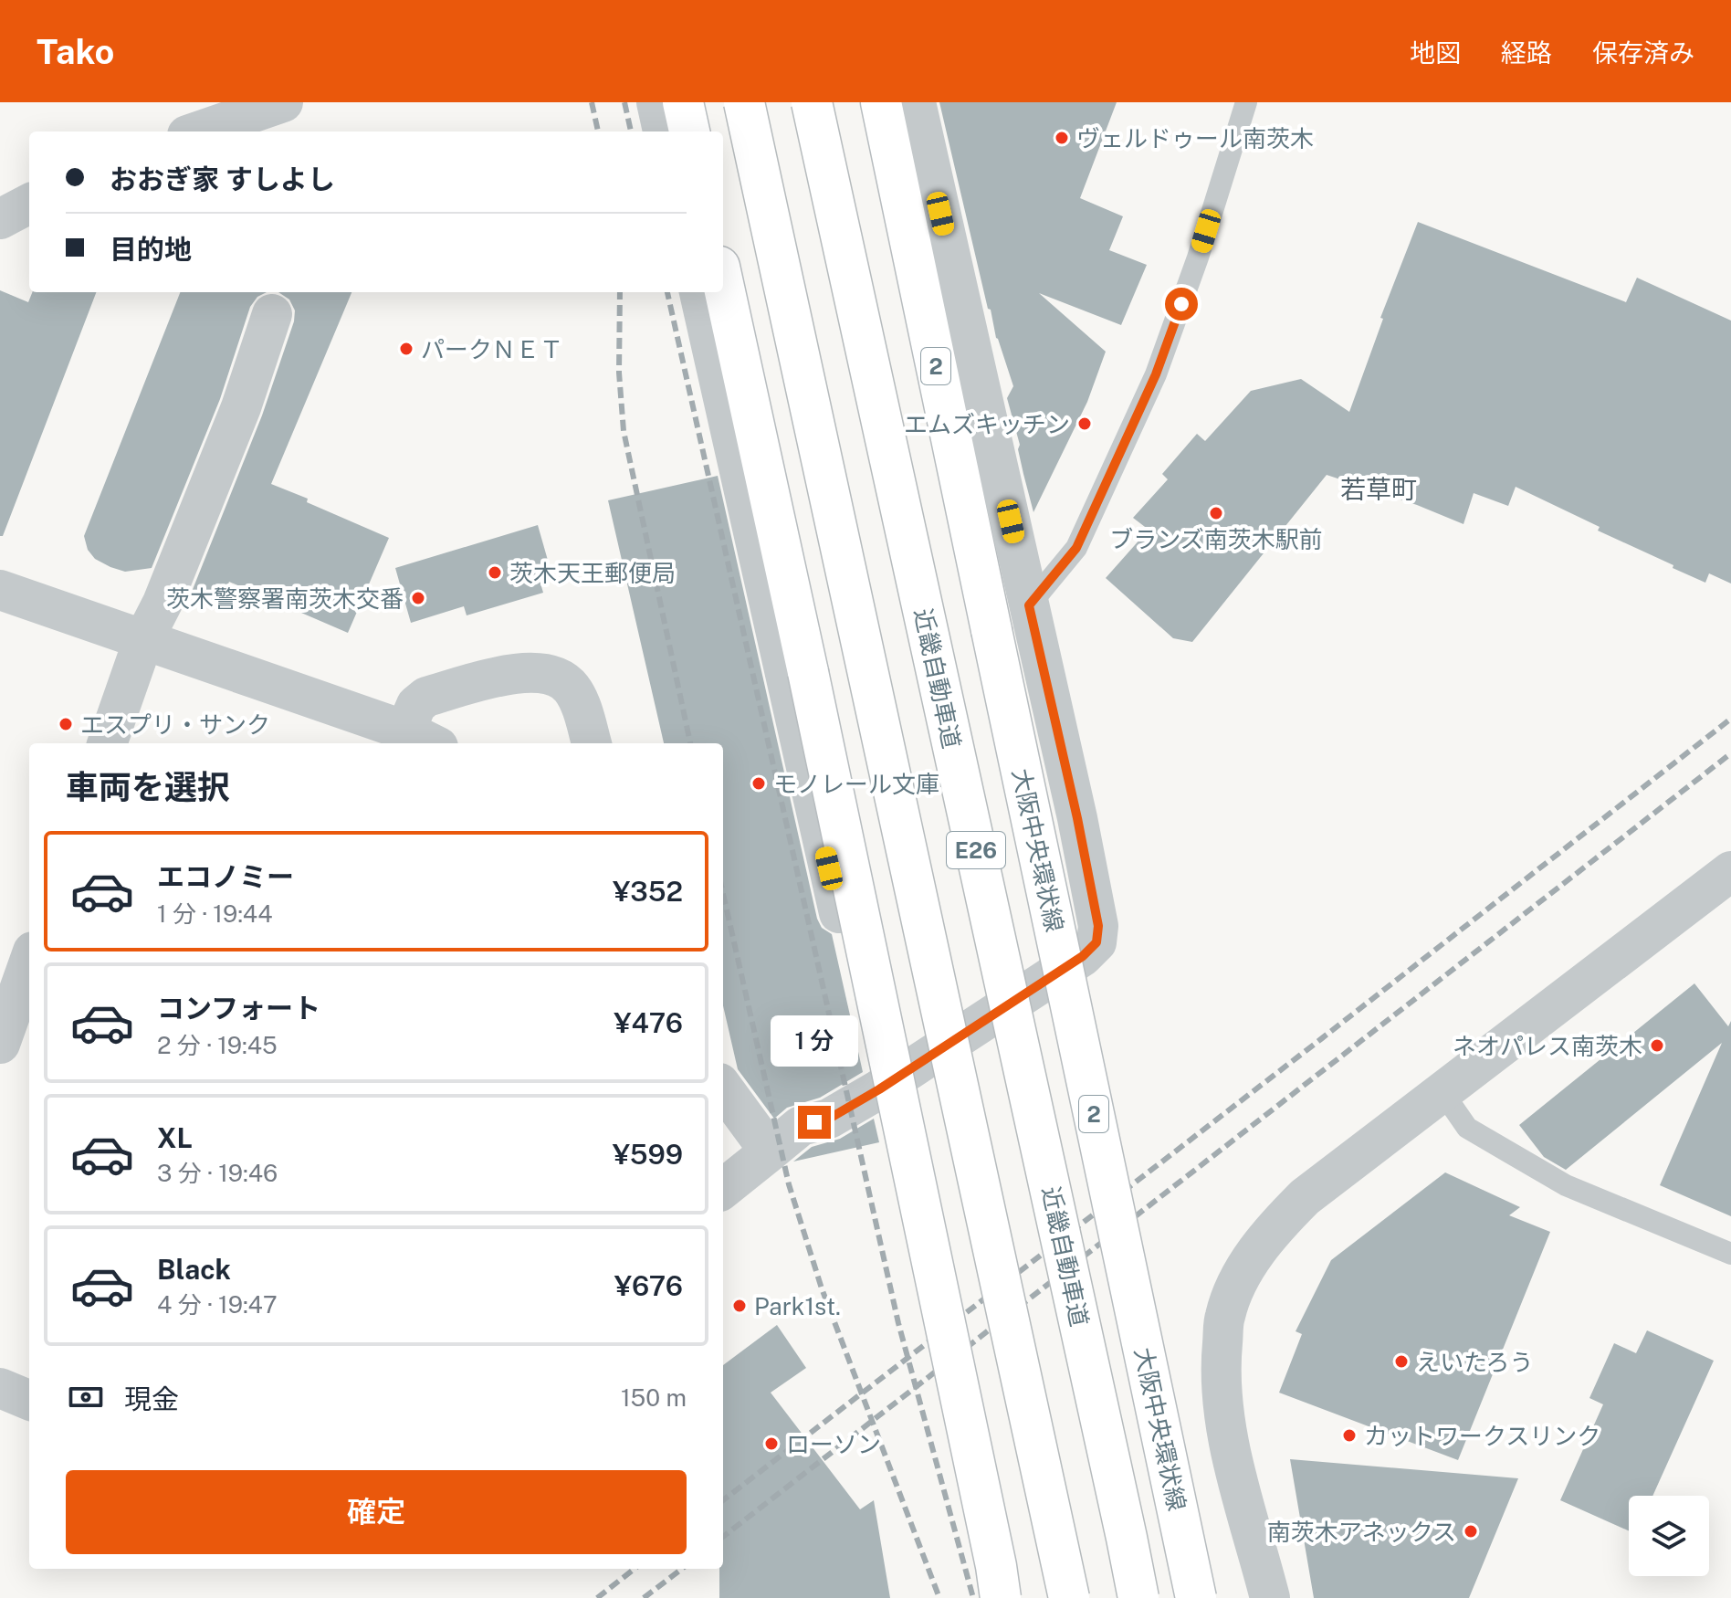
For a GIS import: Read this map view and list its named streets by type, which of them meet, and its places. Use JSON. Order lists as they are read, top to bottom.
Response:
{
  "streets": {
    "main road": [
      "2",
      "近畿自動車道",
      "E26",
      "大阪中央環状線"
    ]
  },
  "districts": ["若草町"],
  "places": [
    "ヴェルドゥール南茨木",
    "パークＮＥＴ",
    "エムズキッチン",
    "ブランズ南茨木駅前",
    "茨木天王郵便局",
    "茨木警察署南茨木交番",
    "エスプリ・サンク",
    "モノレール文庫",
    "ネオパレス南茨木",
    "Park1st.",
    "えいたろう",
    "カットワークスリンク",
    "ローソン",
    "南茨木アネックス"
  ],
  "page": {
    "header": "Tako",
    "nav": ["地図", "経路", "保存済み"],
    "banner": ["おおぎ家 すしよし", "目的地"],
    "heading": "車両を選択",
    "list": [
      {
        "name": "エコノミー",
        "note": "1 分 · 19:44",
        "value": "¥352"
      },
      {
        "name": "コンフォート",
        "note": "2 分 · 19:45",
        "value": "¥476"
      },
      {
        "name": "XL",
        "note": "3 分 · 19:46",
        "value": "¥599"
      },
      {
        "name": "Black",
        "note": "4 分 · 19:47",
        "value": "¥676"
      }
    ],
    "bubble": "1 分",
    "pay": ["現金", "150 m"],
    "buttons": "確定"
  }
}
